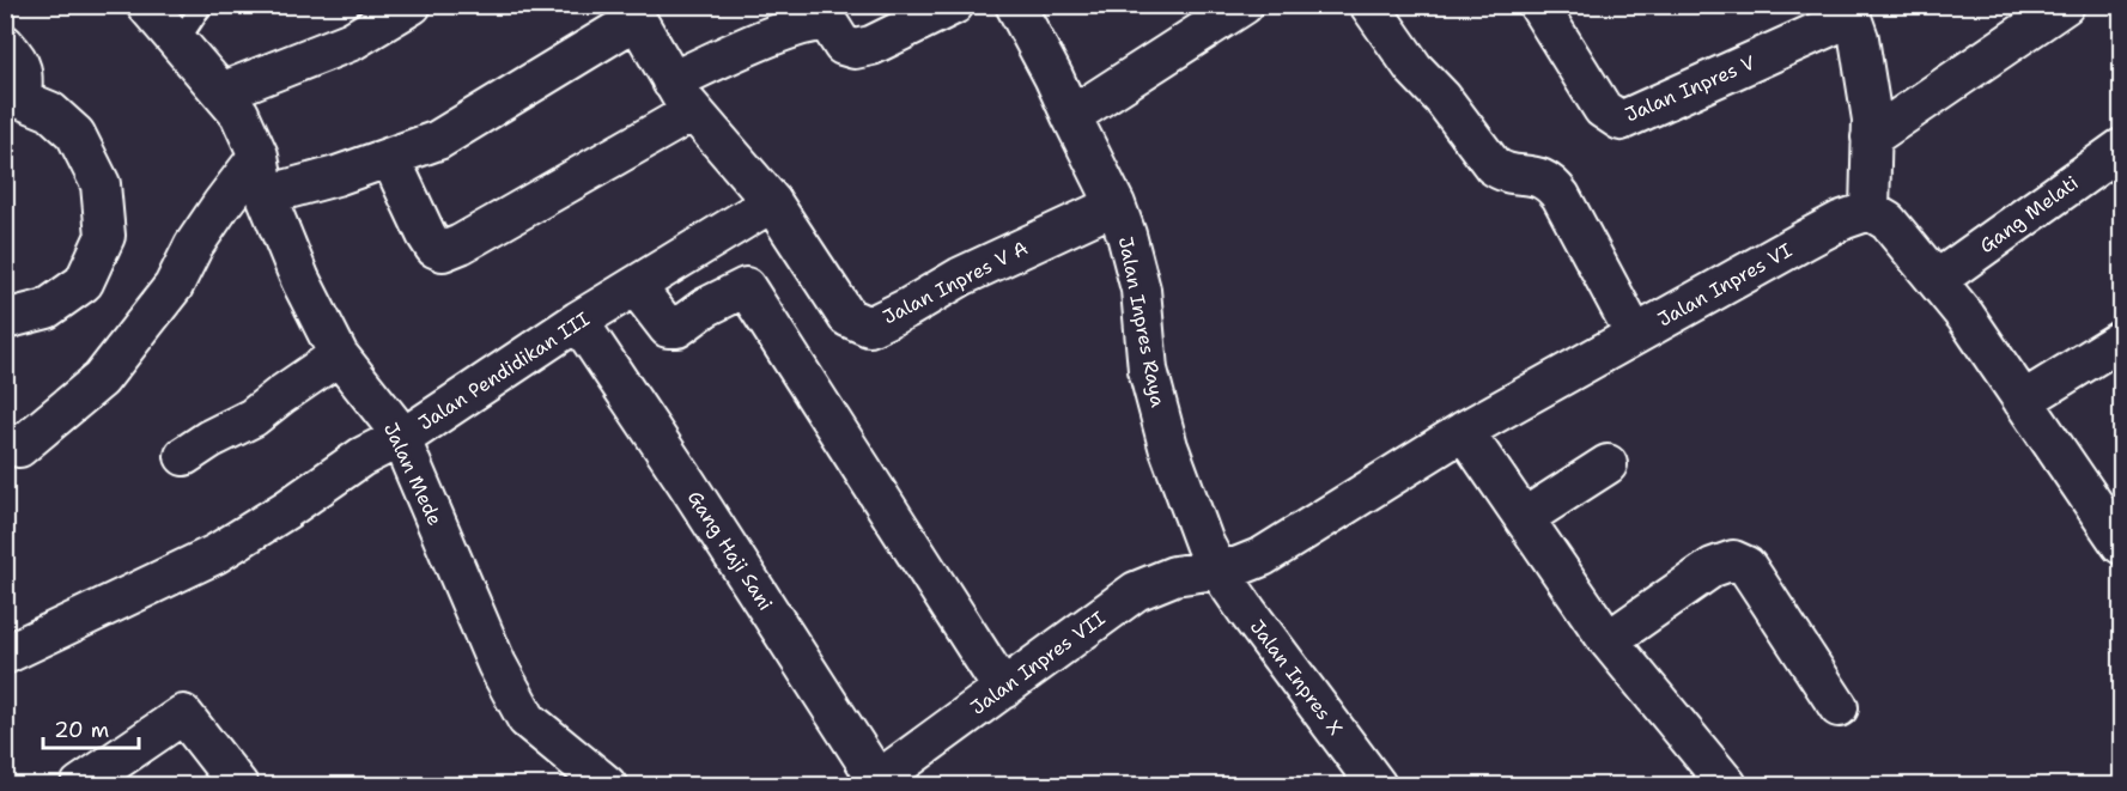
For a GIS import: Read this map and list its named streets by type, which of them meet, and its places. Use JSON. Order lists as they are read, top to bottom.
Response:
{
  "streets": {
    "street": [
      "Jalan Inpres V",
      "Gang Melati",
      "Jalan Inpres V A",
      "Jalan Inpres VI",
      "Jalan Inpres Raya",
      "Jalan Pendidikan III",
      "Jalan Mede",
      "Gang Haji Sani",
      "Jalan Inpres VII",
      "Jalan Inpres X"
    ]
  },
  "crossings": [
    ["Jalan Inpres V", "Jalan Inpres VI"],
    ["Jalan Inpres V A", "Jalan Inpres Raya"],
    ["Jalan Inpres V A", "Jalan Pendidikan III"],
    ["Jalan Inpres VI", "Jalan Inpres Raya"],
    ["Jalan Inpres VI", "Jalan Inpres VII"],
    ["Jalan Inpres VI", "Jalan Inpres X"],
    ["Jalan Inpres Raya", "Jalan Inpres VII"],
    ["Jalan Inpres Raya", "Jalan Inpres X"],
    ["Jalan Pendidikan III", "Jalan Mede"],
    ["Jalan Pendidikan III", "Gang Haji Sani"],
    ["Gang Haji Sani", "Jalan Inpres VII"],
    ["Jalan Inpres VII", "Jalan Inpres X"]
  ],
  "scale_bar": "20 m"
}
